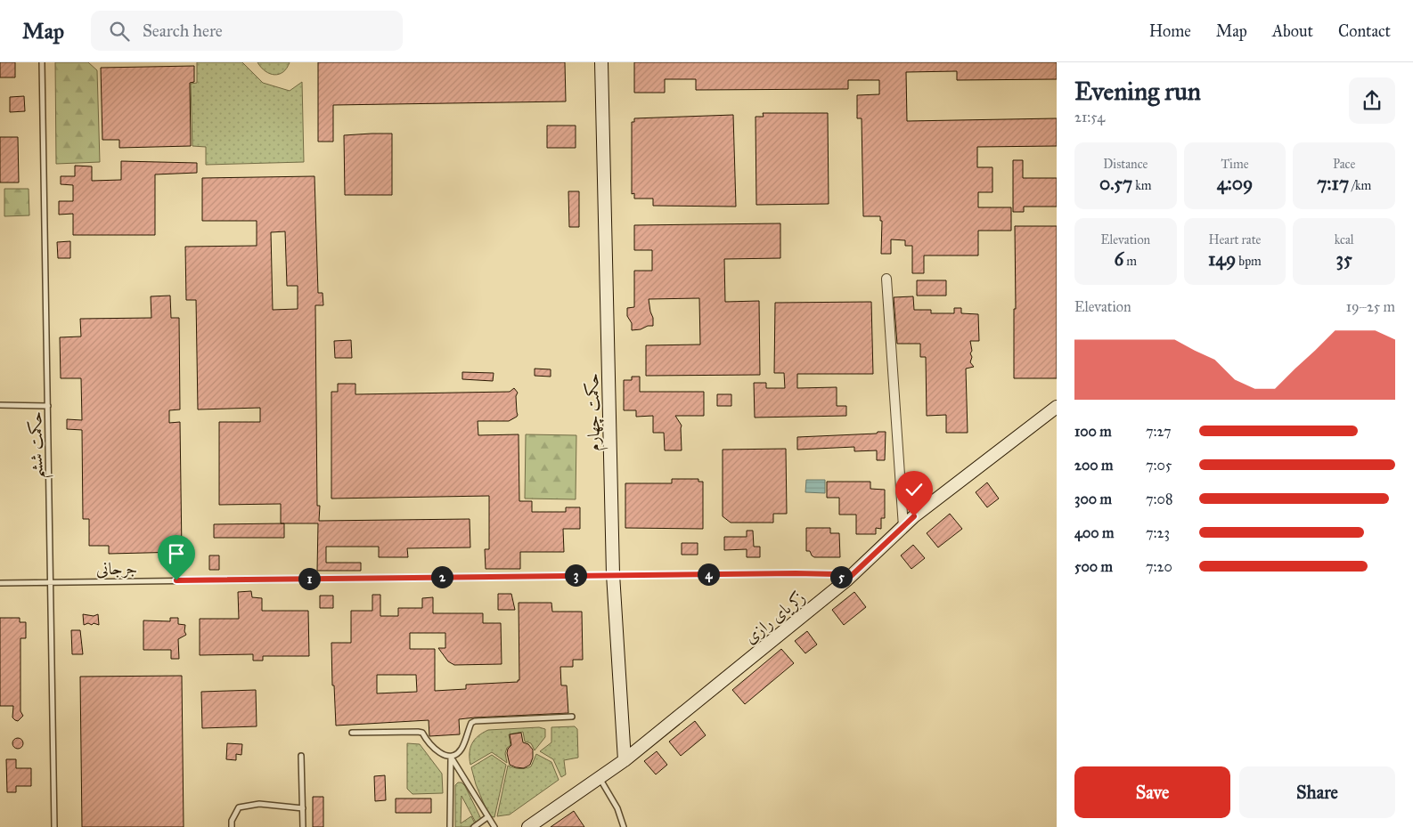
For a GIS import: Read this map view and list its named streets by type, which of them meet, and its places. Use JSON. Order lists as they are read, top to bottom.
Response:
{
  "streets": {
    "street": ["حکمت چهارم", "زکریای رازی"],
    "lane": ["حکمت ششم", "جرجانی"]
  },
  "crossings": [
    ["حکمت چهارم", "جرجانی"],
    ["حکمت چهارم", "زکریای رازی"],
    ["حکمت ششم", "جرجانی"],
    ["جرجانی", "زکریای رازی"]
  ],
  "page": {
    "header": "Map",
    "search": "Search here",
    "nav": [
      "Home",
      "Map",
      "About",
      "Contact"
    ],
    "heading": ["Evening run", "21:54"],
    "stats": [
      ["Distance", "0.57 km"],
      ["Time", "4:09"],
      ["Pace", "7:17 /km"],
      ["Elevation", "6 m"],
      ["Heart rate", "149 bpm"],
      ["kcal", "35"]
    ],
    "chart": ["Elevation", "19–25 m"],
    "list": [
      {
        "name": "100 m",
        "note": "7:27"
      },
      {
        "name": "200 m",
        "note": "7:05"
      },
      {
        "name": "300 m",
        "note": "7:08"
      },
      {
        "name": "400 m",
        "note": "7:23"
      },
      {
        "name": "500 m",
        "note": "7:20"
      }
    ],
    "pins": [
      "4",
      "3",
      "2",
      "5",
      "1"
    ],
    "buttons": ["Save", "Share"]
  }
}
